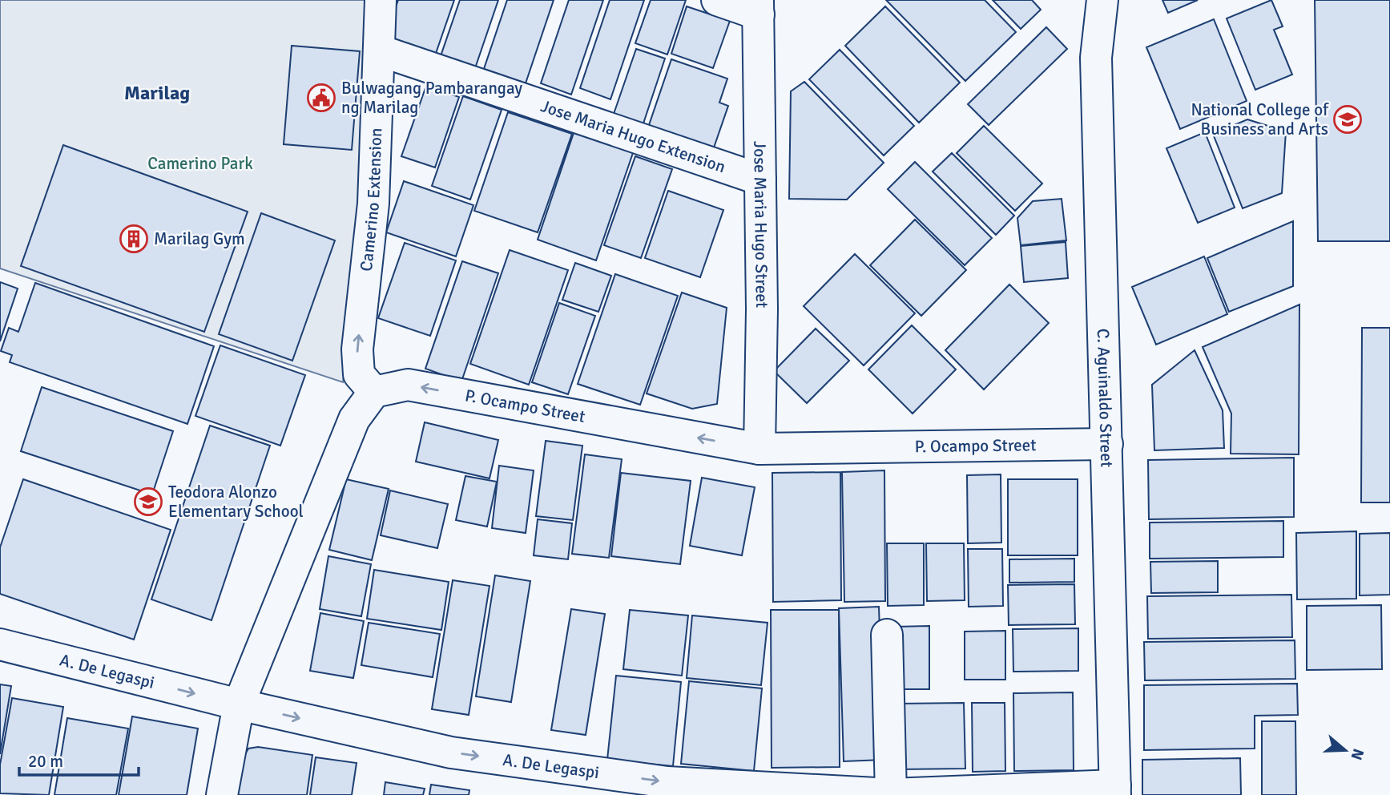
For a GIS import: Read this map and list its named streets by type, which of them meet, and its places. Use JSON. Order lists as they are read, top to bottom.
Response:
{
  "streets": {
    "street": [
      "Jose Maria Hugo Extension",
      "Camerino Extension",
      "Jose Maria Hugo Street",
      "C. Aguinaldo Street",
      "P. Ocampo Street",
      "A. De Legaspi"
    ]
  },
  "crossings": [
    ["Jose Maria Hugo Extension", "Camerino Extension"],
    ["Jose Maria Hugo Extension", "Jose Maria Hugo Street"],
    ["Camerino Extension", "P. Ocampo Street"],
    ["Jose Maria Hugo Street", "P. Ocampo Street"],
    ["C. Aguinaldo Street", "P. Ocampo Street"],
    ["C. Aguinaldo Street", "A. De Legaspi"]
  ],
  "one_way": ["Camerino Extension", "P. Ocampo Street", "A. De Legaspi"],
  "districts": ["Marilag"],
  "parks": ["Camerino Park"],
  "places": {
    "public building": ["Bulwagang Pambarangay ng Marilag"],
    "school or university": ["National College of Business and Arts", "Teodora Alonzo Elementary School"],
    "building": ["Marilag Gym"]
  },
  "scale_bar": "20 m",
  "north": "right"
}
